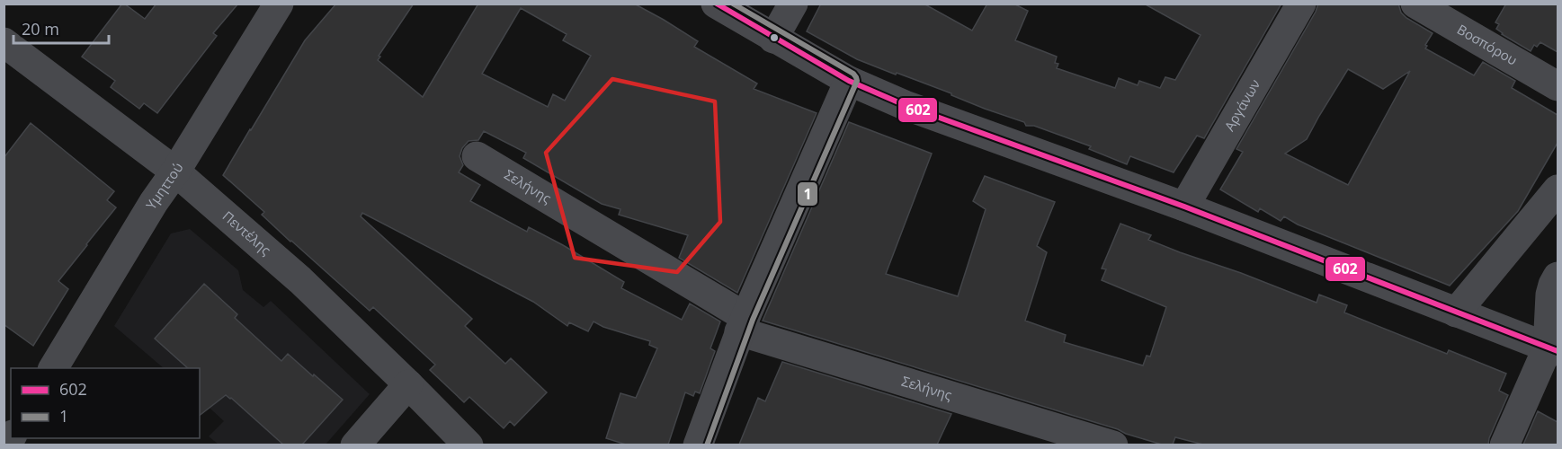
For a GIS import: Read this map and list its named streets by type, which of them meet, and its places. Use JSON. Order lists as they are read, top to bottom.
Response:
{
  "streets": {
    "street": [
      "Βοσπόρου",
      "Αργάνων",
      "Υμηττού",
      "Σελήνης",
      "Πεντέλης"
    ]
  },
  "crossings": [
    ["Υμηττού", "Πεντέλης"]
  ],
  "lines": ["transit line 602", "transit line 1"],
  "legend": ["602", "1"],
  "scale_bar": "20 m"
}
